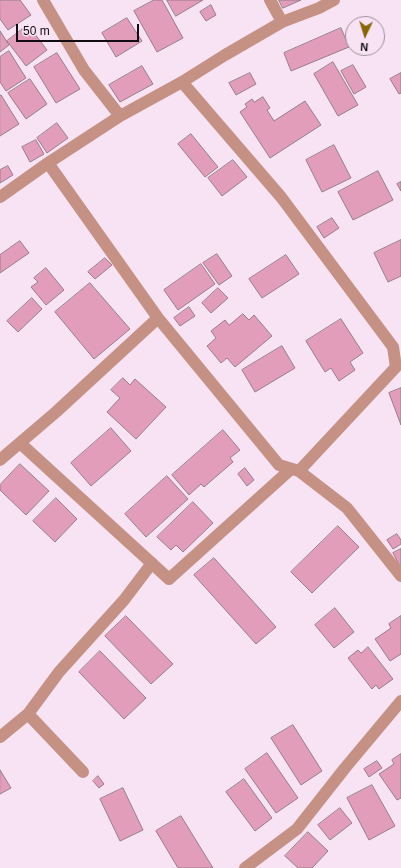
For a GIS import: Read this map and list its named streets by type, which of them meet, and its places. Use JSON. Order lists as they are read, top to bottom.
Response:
{
  "scale_bar": "50 m",
  "north": "bottom"
}
